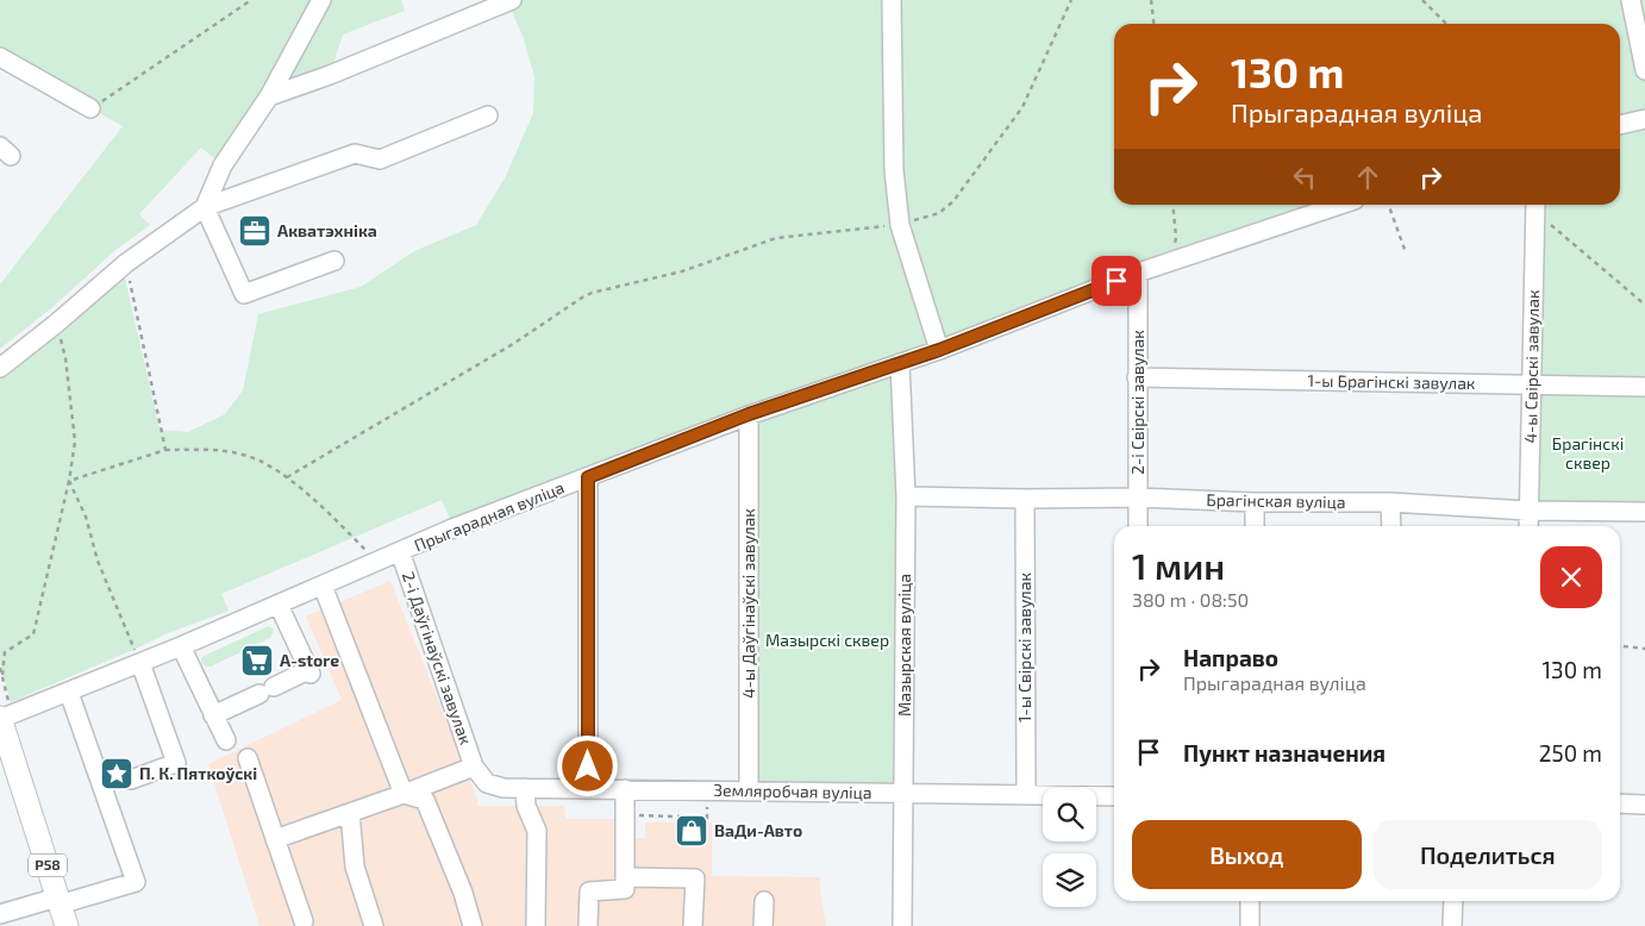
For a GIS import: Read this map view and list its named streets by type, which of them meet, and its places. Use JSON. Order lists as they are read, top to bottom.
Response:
{
  "streets": {
    "main road": ["Р58"],
    "street": [
      "4-ы Свірскі завулак",
      "1-ы Брагінскі завулак",
      "2-і Свірскі завулак",
      "Брагінская вуліца",
      "Прыгарадная вуліца",
      "4-ы Даўгінаўскі завулак",
      "Мазырская вуліца",
      "1-ы Свірскі завулак",
      "2-і Даўгінаўскі завулак",
      "Земляробчая вуліца"
    ]
  },
  "crossings": [
    ["4-ы Свірскі завулак", "1-ы Брагінскі завулак"],
    ["4-ы Свірскі завулак", "Брагінская вуліца"],
    ["1-ы Брагінскі завулак", "2-і Свірскі завулак"],
    ["2-і Свірскі завулак", "Брагінская вуліца"],
    ["2-і Свірскі завулак", "Прыгарадная вуліца"],
    ["Брагінская вуліца", "Мазырская вуліца"],
    ["Брагінская вуліца", "1-ы Свірскі завулак"],
    ["Прыгарадная вуліца", "4-ы Даўгінаўскі завулак"],
    ["Прыгарадная вуліца", "Мазырская вуліца"],
    ["Прыгарадная вуліца", "2-і Даўгінаўскі завулак"],
    ["Прыгарадная вуліца", "Р58"],
    ["4-ы Даўгінаўскі завулак", "Земляробчая вуліца"],
    ["Мазырская вуліца", "Земляробчая вуліца"],
    ["1-ы Свірскі завулак", "Земляробчая вуліца"],
    ["2-і Даўгінаўскі завулак", "Земляробчая вуліца"]
  ],
  "parks": ["Брагінскі сквер", "Мазырскі сквер"],
  "places": {
    "office": ["Акватэхніка"],
    "supermarket": ["А-store"],
    "place": ["П. К. Пяткоўскі"],
    "shop": ["ВаДи-Авто"]
  },
  "page": {
    "turn": ["130 m", "Прыгарадная вуліца"],
    "heading": ["1 мин", "380 m · 08:50"],
    "list": [
      {
        "name": "Направо",
        "note": "Прыгарадная вуліца",
        "value": "130 m"
      },
      {
        "name": "Пункт назначения",
        "value": "250 m"
      }
    ],
    "buttons": ["Выход", "Поделиться"]
  }
}
